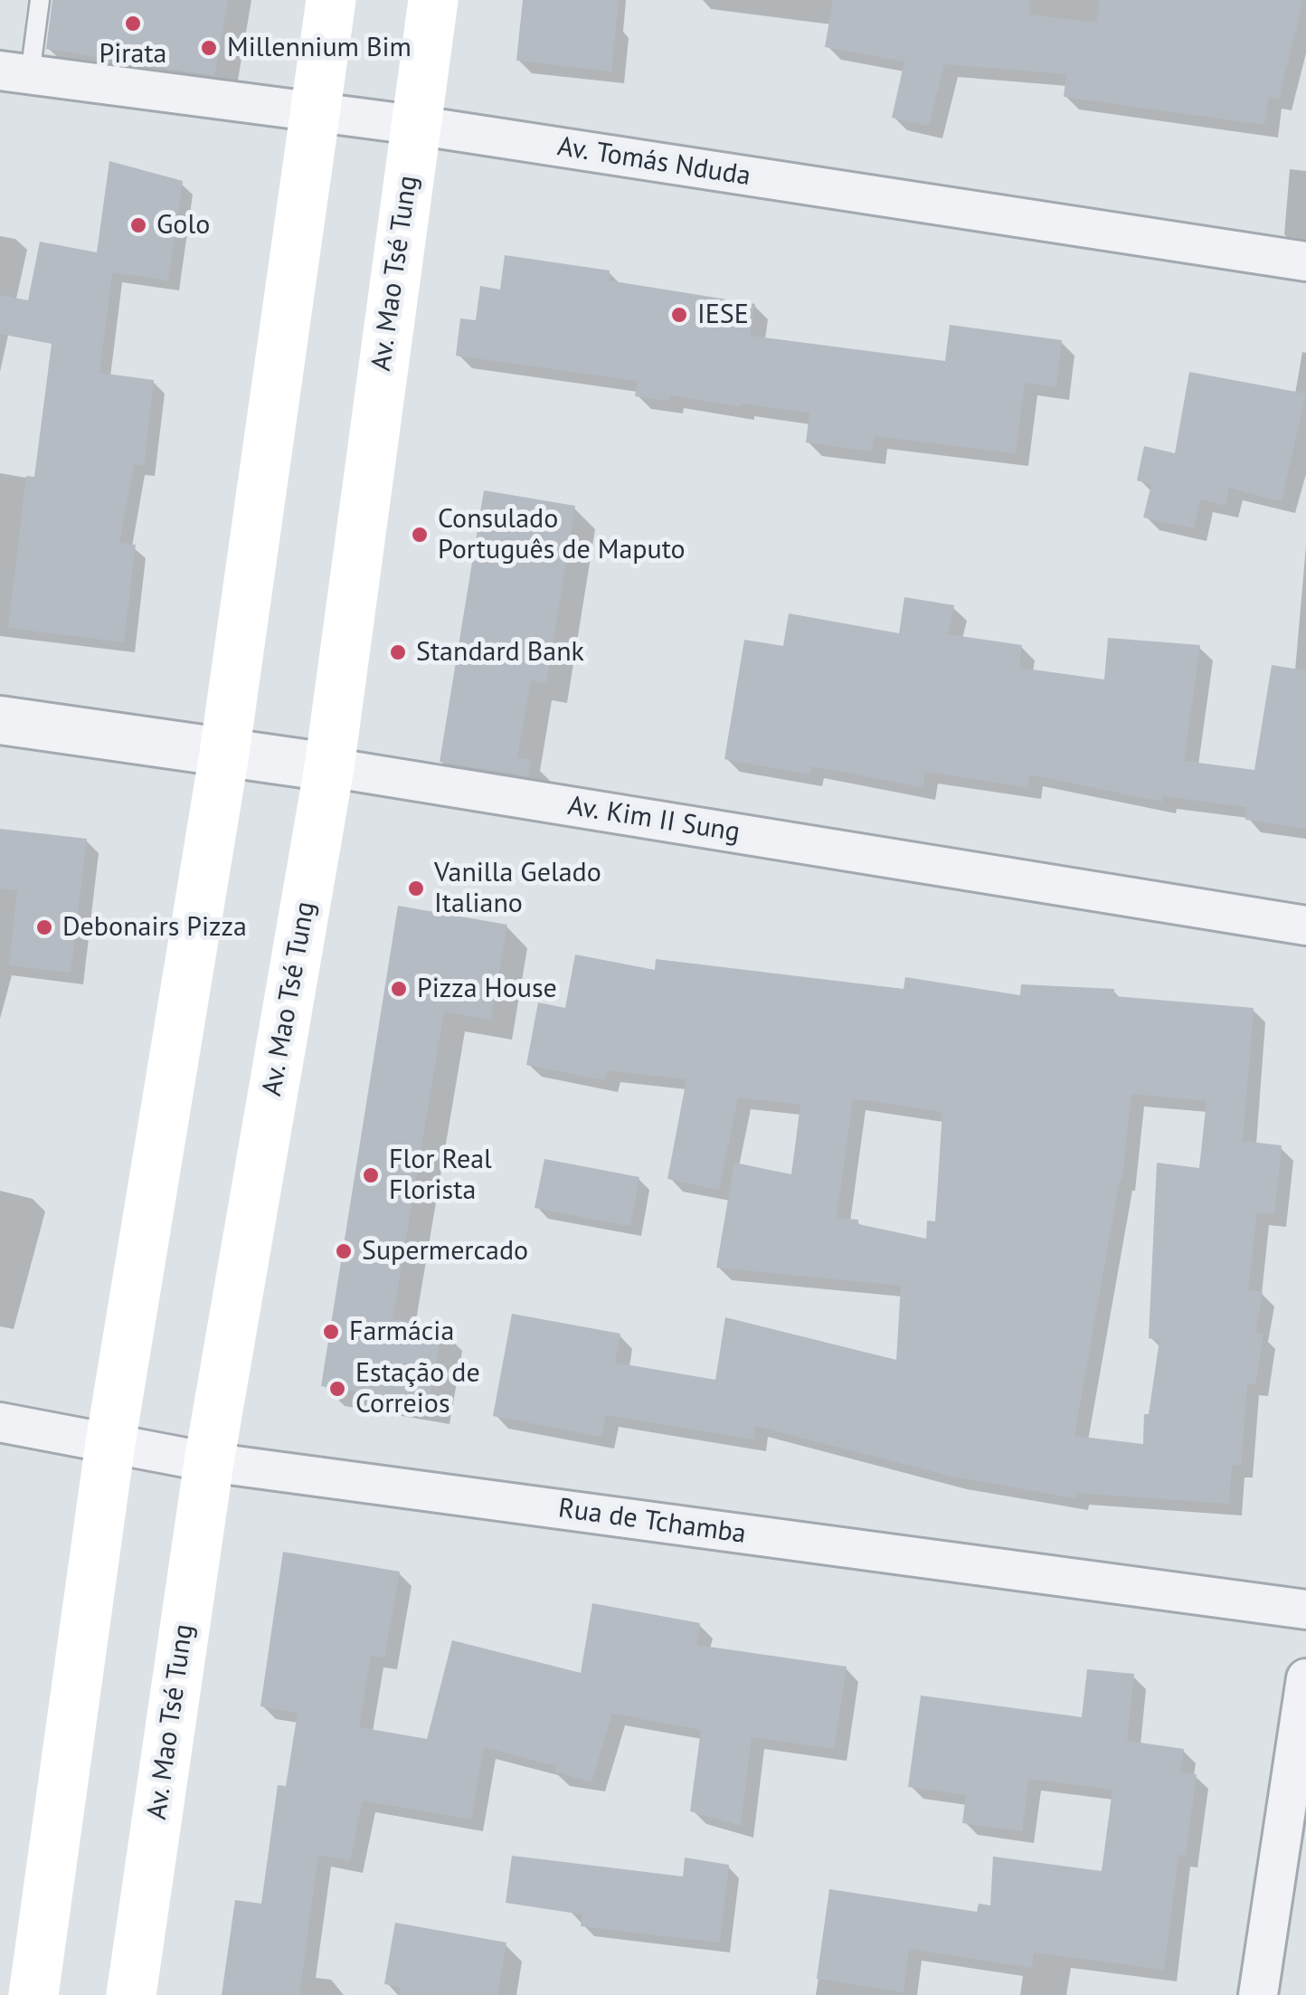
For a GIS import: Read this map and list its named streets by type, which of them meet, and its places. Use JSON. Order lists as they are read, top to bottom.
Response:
{
  "streets": {
    "main road": ["Av. Mao Tsé Tung"],
    "street": ["Av. Tomás Nduda", "Av. Kim II Sung", "Rua de Tchamba"]
  },
  "crossings": [
    ["Av. Tomás Nduda", "Av. Mao Tsé Tung"],
    ["Av. Mao Tsé Tung", "Av. Kim II Sung"],
    ["Av. Mao Tsé Tung", "Rua de Tchamba"]
  ],
  "places": [
    "Pirata",
    "Millennium Bim",
    "Golo",
    "IESE",
    "Consulado Português de Maputo",
    "Standard Bank",
    "Vanilla Gelado Italiano",
    "Debonairs Pizza",
    "Pizza House",
    "Flor Real Florista",
    "Supermercado",
    "Farmácia",
    "Estação de Correios"
  ]
}
